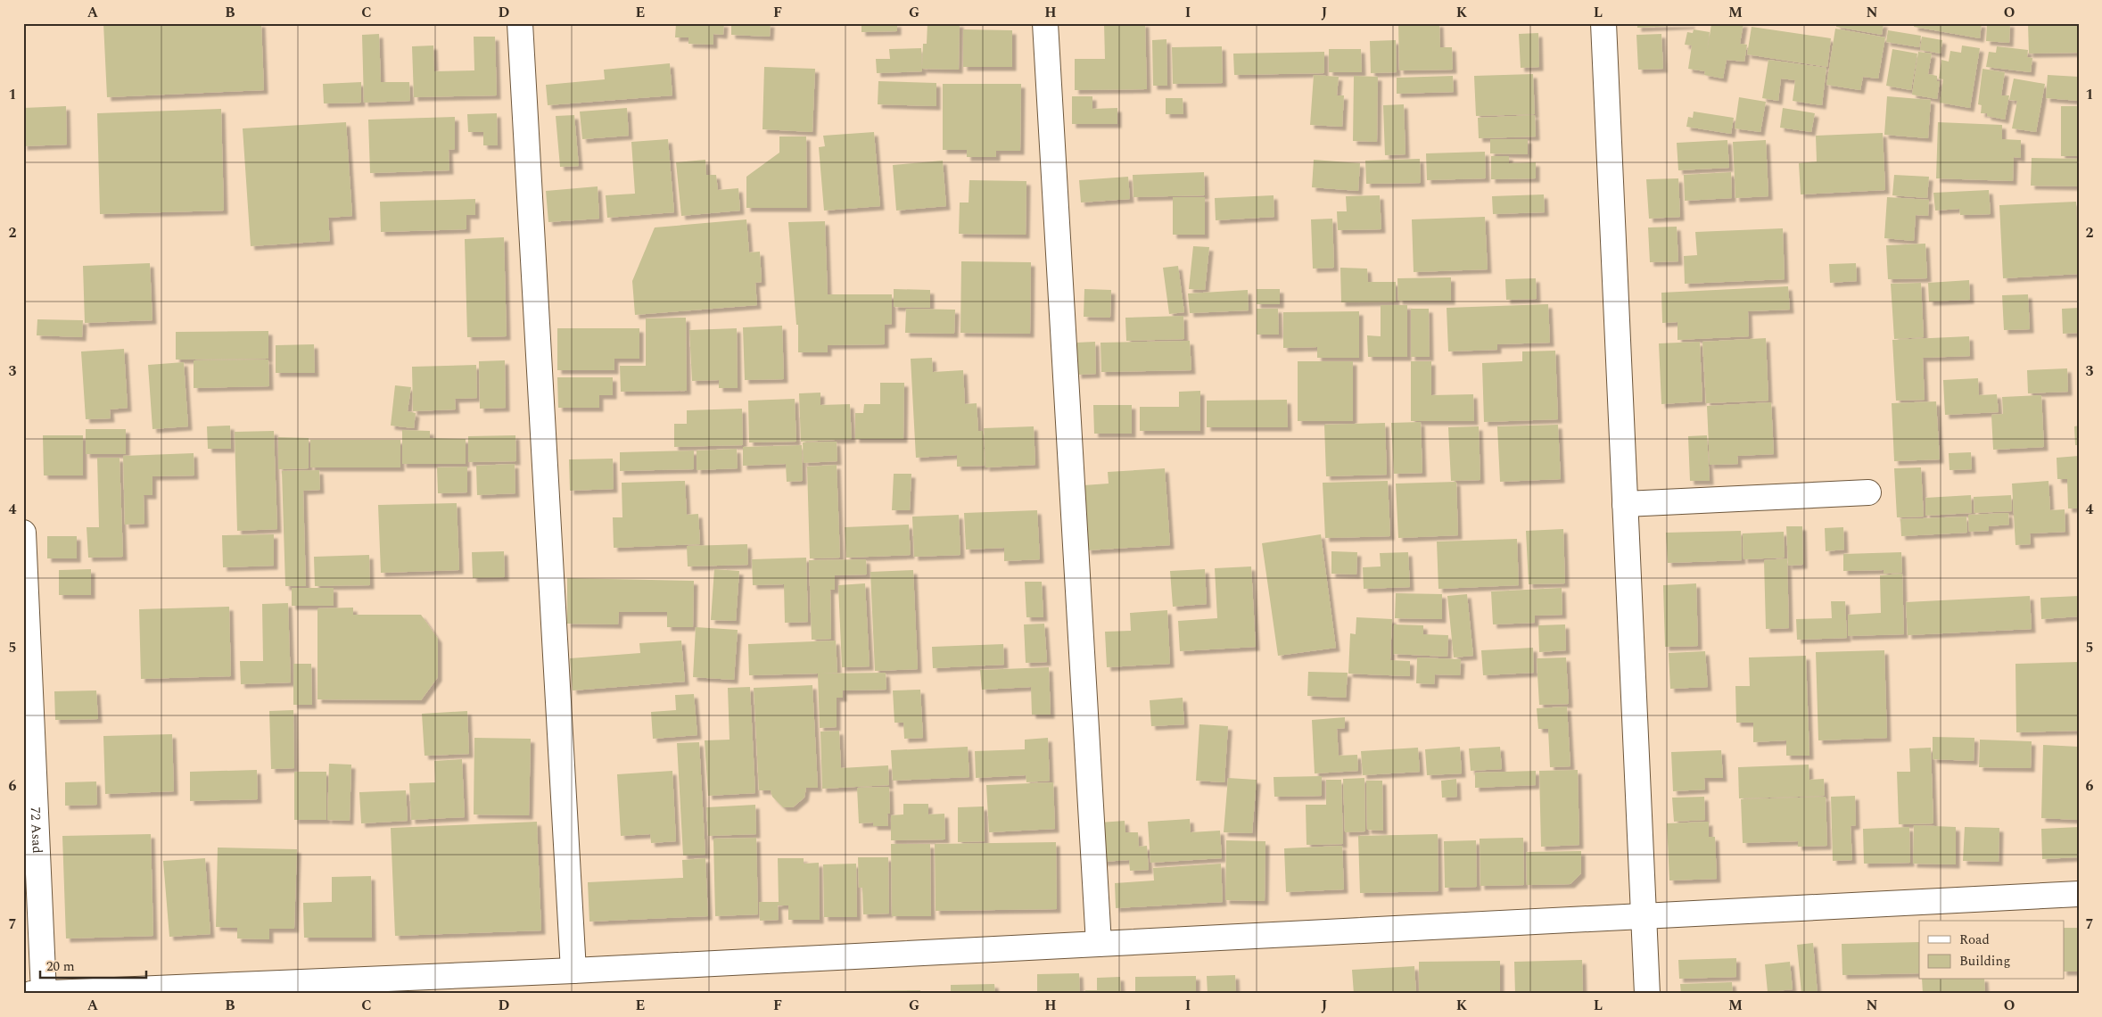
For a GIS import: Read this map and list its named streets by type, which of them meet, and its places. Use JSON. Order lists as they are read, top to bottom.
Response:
{
  "streets": {
    "street": ["72 Asad"]
  },
  "legend": ["Road", "Building"],
  "scale_bar": "20 m",
  "grid": {
    "columns": [
      "A",
      "B",
      "C",
      "D",
      "E",
      "F",
      "G",
      "H",
      "I",
      "J",
      "K",
      "L",
      "M",
      "N",
      "O"
    ],
    "rows": [
      "1",
      "2",
      "3",
      "4",
      "5",
      "6",
      "7"
    ]
  }
}
